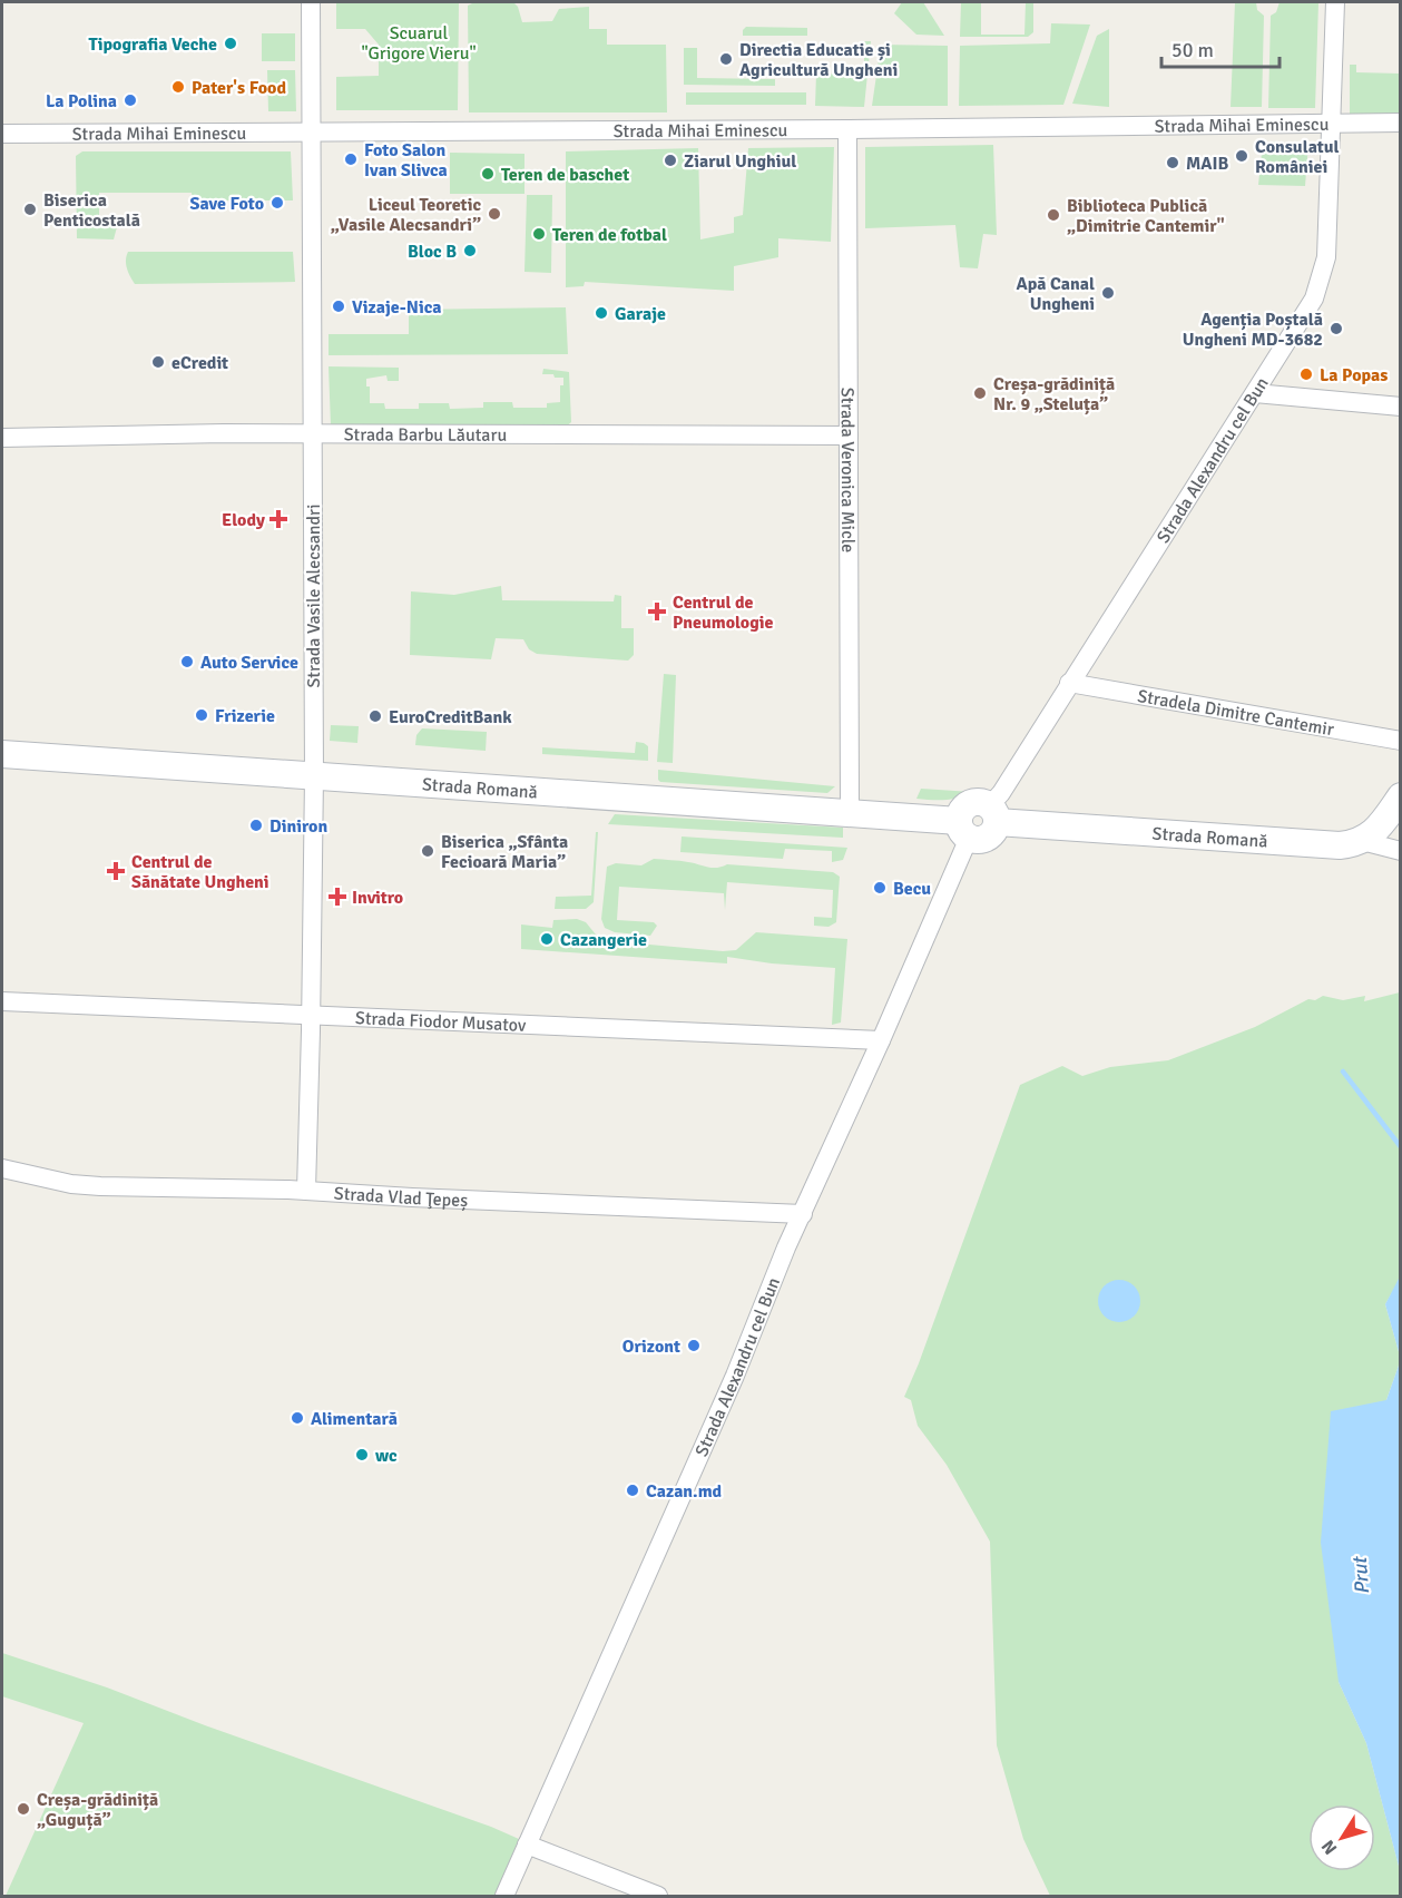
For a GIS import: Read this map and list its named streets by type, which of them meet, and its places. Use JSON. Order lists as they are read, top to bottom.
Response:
{
  "streets": {
    "main road": ["Strada Romană"],
    "street": [
      "Strada Mihai Eminescu",
      "Strada Barbu Lăutaru",
      "Strada Alexandru cel Bun",
      "Strada Veronica Micle",
      "Strada Vasile Alecsandri",
      "Stradela Dimitre Cantemir",
      "Strada Fiodor Musatov",
      "Strada Vlad Ţepeș"
    ]
  },
  "crossings": [
    ["Strada Mihai Eminescu", "Strada Alexandru cel Bun"],
    ["Strada Mihai Eminescu", "Strada Veronica Micle"],
    ["Strada Mihai Eminescu", "Strada Vasile Alecsandri"],
    ["Strada Barbu Lăutaru", "Strada Veronica Micle"],
    ["Strada Barbu Lăutaru", "Strada Vasile Alecsandri"],
    ["Strada Alexandru cel Bun", "Stradela Dimitre Cantemir"],
    ["Strada Alexandru cel Bun", "Strada Romană"],
    ["Strada Alexandru cel Bun", "Strada Fiodor Musatov"],
    ["Strada Alexandru cel Bun", "Strada Vlad Ţepeș"],
    ["Strada Veronica Micle", "Strada Romană"],
    ["Strada Vasile Alecsandri", "Strada Romană"],
    ["Strada Vasile Alecsandri", "Strada Fiodor Musatov"],
    ["Strada Vasile Alecsandri", "Strada Vlad Ţepeș"]
  ],
  "water": ["Prut"],
  "parks": ["Scuarul \"Grigore Vieru\""],
  "places": {
    "other": [
      "Tipografia Veche",
      "Directia Educatie și Agricultură Ungheni",
      "Pater's Food",
      "La Polina",
      "Consulatul României",
      "Foto Salon Ivan Slivca",
      "Ziarul Unghiul",
      "MAIB",
      "Teren de baschet",
      "Save Foto",
      "Biserica Penticostală",
      "Liceul Teoretic „Vasile Alecsandri”",
      "Biblioteca Publică „Dimitrie Cantemir\"",
      "Teren de fotbal",
      "Bloc B",
      "Apă Canal Ungheni",
      "Vizaje-Nica",
      "Garaje",
      "Agenția Poștală Ungheni MD-3682",
      "eCredit",
      "La Popas",
      "Creșa-grădiniță Nr. 9 „Steluța”",
      "Auto Service",
      "Frizerie",
      "EuroCreditBank",
      "Diniron",
      "Biserica „Sfânta Fecioară Maria”",
      "Becu",
      "Cazangerie",
      "Orizont",
      "Alimentară",
      "wc",
      "Cazan.md",
      "Creșa-grădiniță „Guguță”"
    ],
    "health": [
      "Elody",
      "Centrul de Pneumologie",
      "Centrul de Sănătate Ungheni",
      "Invitro"
    ]
  },
  "scale_bar": "50 m",
  "north": "bottom left"
}
